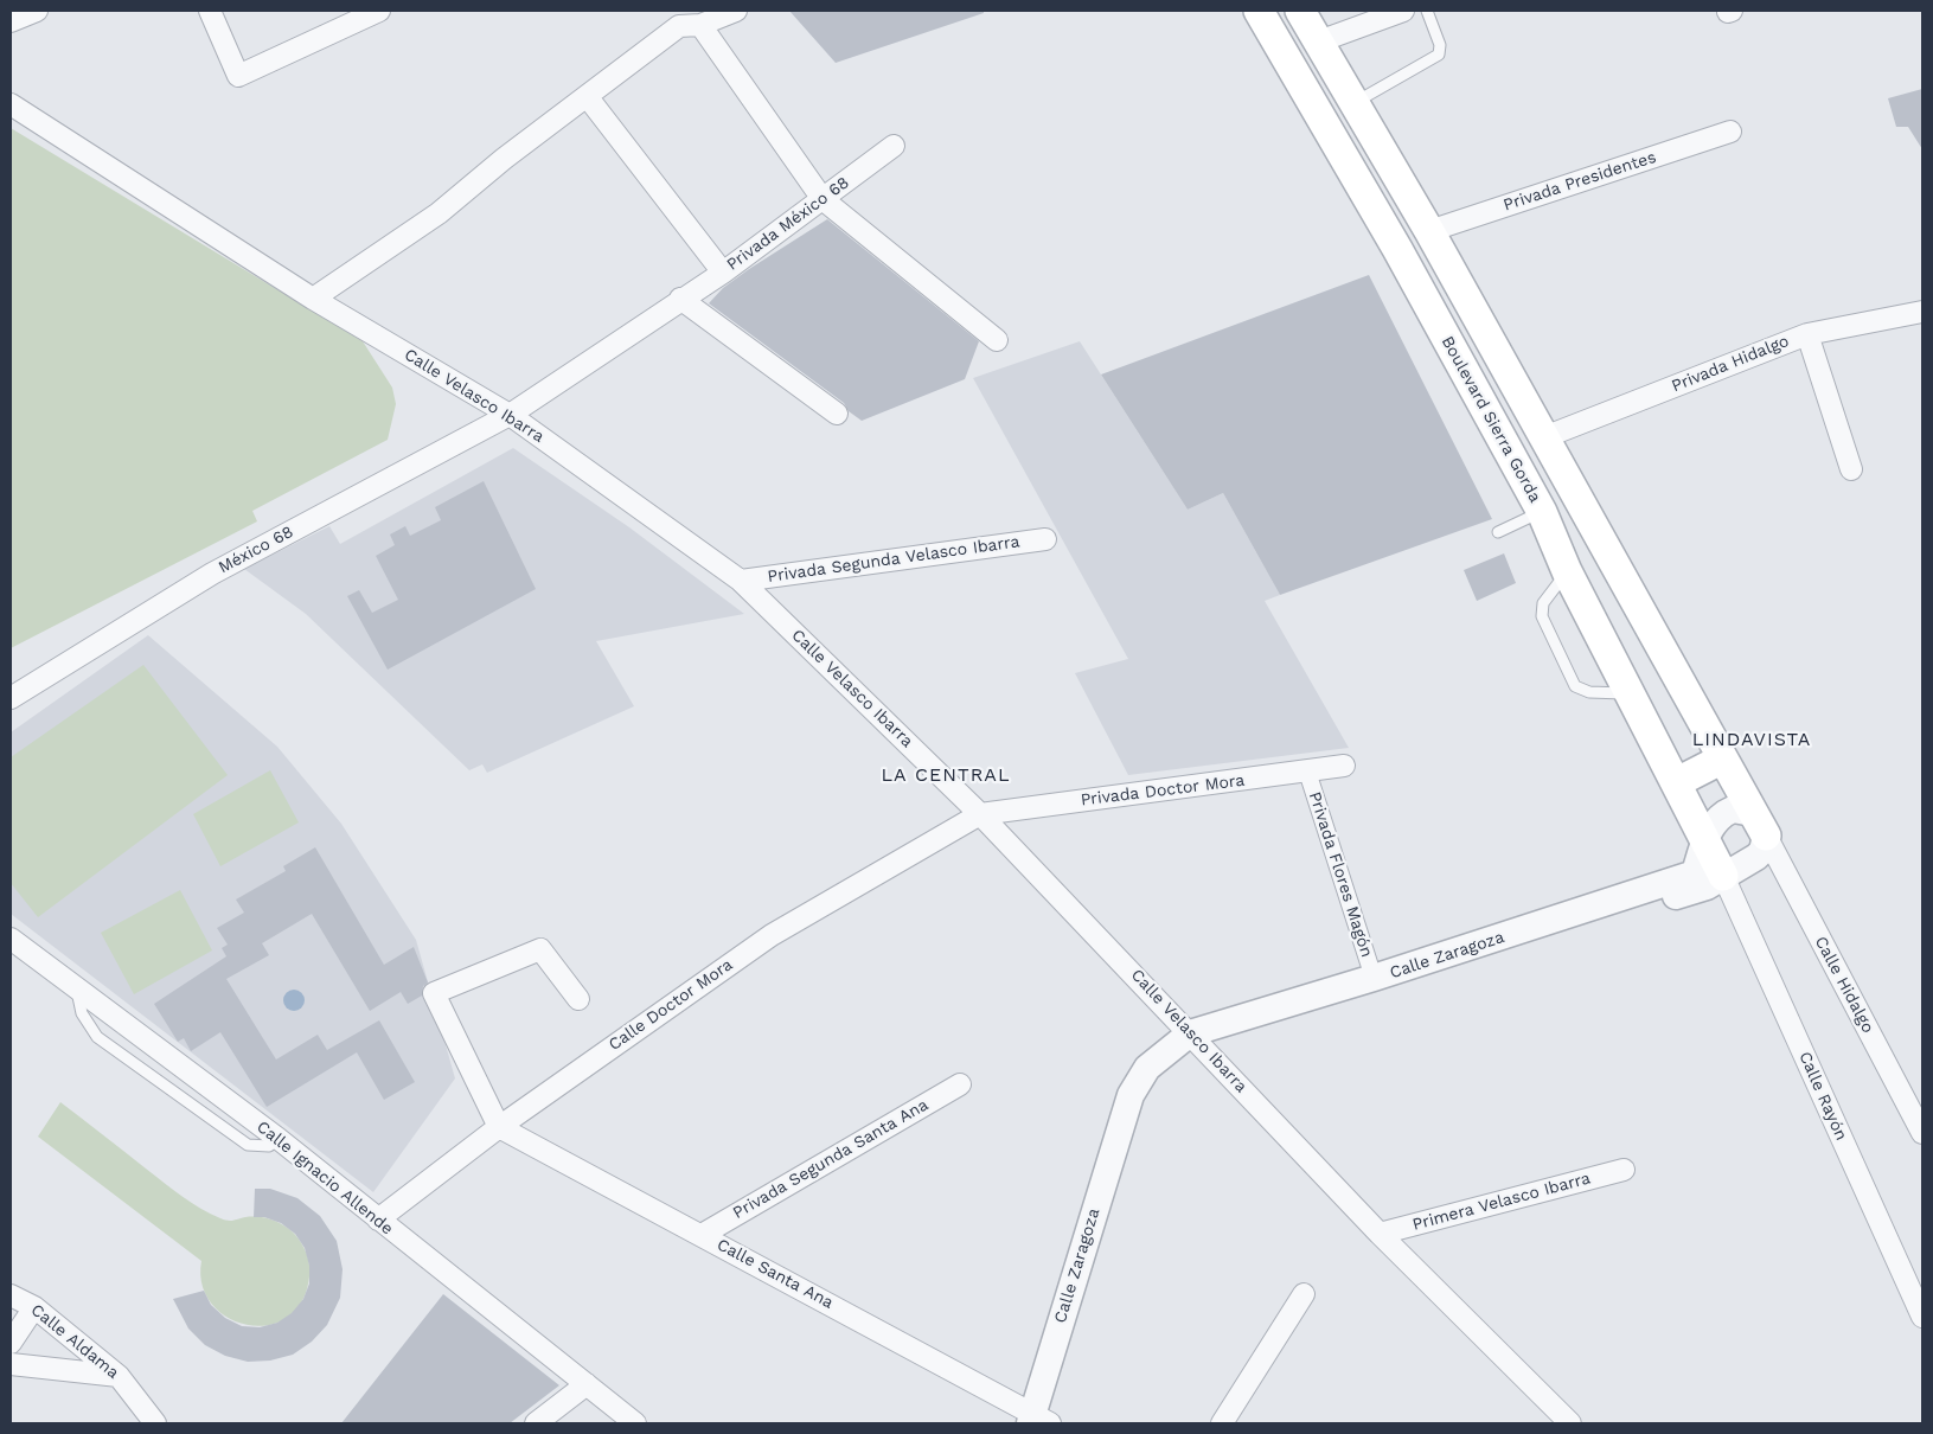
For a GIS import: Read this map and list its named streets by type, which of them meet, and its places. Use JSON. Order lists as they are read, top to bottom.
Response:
{
  "streets": {
    "main road": ["Boulevard Sierra Gorda"],
    "street": [
      "Privada Presidentes",
      "Privada México 68",
      "Privada Hidalgo",
      "Calle Velasco Ibarra",
      "México 68",
      "Privada Segunda Velasco Ibarra",
      "Privada Doctor Mora",
      "Privada Flores Magón",
      "Calle Zaragoza",
      "Calle Hidalgo",
      "Calle Doctor Mora",
      "Calle Rayón",
      "Privada Segunda Santa Ana",
      "Calle Ignacio Allende",
      "Primera Velasco Ibarra",
      "Calle Santa Ana",
      "Calle Aldama"
    ]
  },
  "crossings": [
    ["Privada México 68", "Calle Velasco Ibarra"],
    ["Privada México 68", "México 68"],
    ["Calle Velasco Ibarra", "México 68"],
    ["Calle Velasco Ibarra", "Privada Segunda Velasco Ibarra"],
    ["Calle Velasco Ibarra", "Privada Doctor Mora"],
    ["Calle Velasco Ibarra", "Calle Zaragoza"],
    ["Calle Velasco Ibarra", "Calle Doctor Mora"],
    ["Calle Velasco Ibarra", "Primera Velasco Ibarra"],
    ["Boulevard Sierra Gorda", "Calle Zaragoza"],
    ["Boulevard Sierra Gorda", "Calle Hidalgo"],
    ["Boulevard Sierra Gorda", "Calle Rayón"],
    ["Privada Doctor Mora", "Privada Flores Magón"],
    ["Privada Doctor Mora", "Calle Doctor Mora"],
    ["Privada Flores Magón", "Calle Zaragoza"],
    ["Calle Zaragoza", "Calle Hidalgo"],
    ["Calle Zaragoza", "Calle Rayón"],
    ["Calle Zaragoza", "Calle Santa Ana"],
    ["Calle Hidalgo", "Calle Rayón"],
    ["Calle Doctor Mora", "Calle Ignacio Allende"],
    ["Calle Doctor Mora", "Calle Santa Ana"],
    ["Privada Segunda Santa Ana", "Calle Santa Ana"]
  ],
  "districts": ["LINDAVISTA", "LA CENTRAL"]
}
